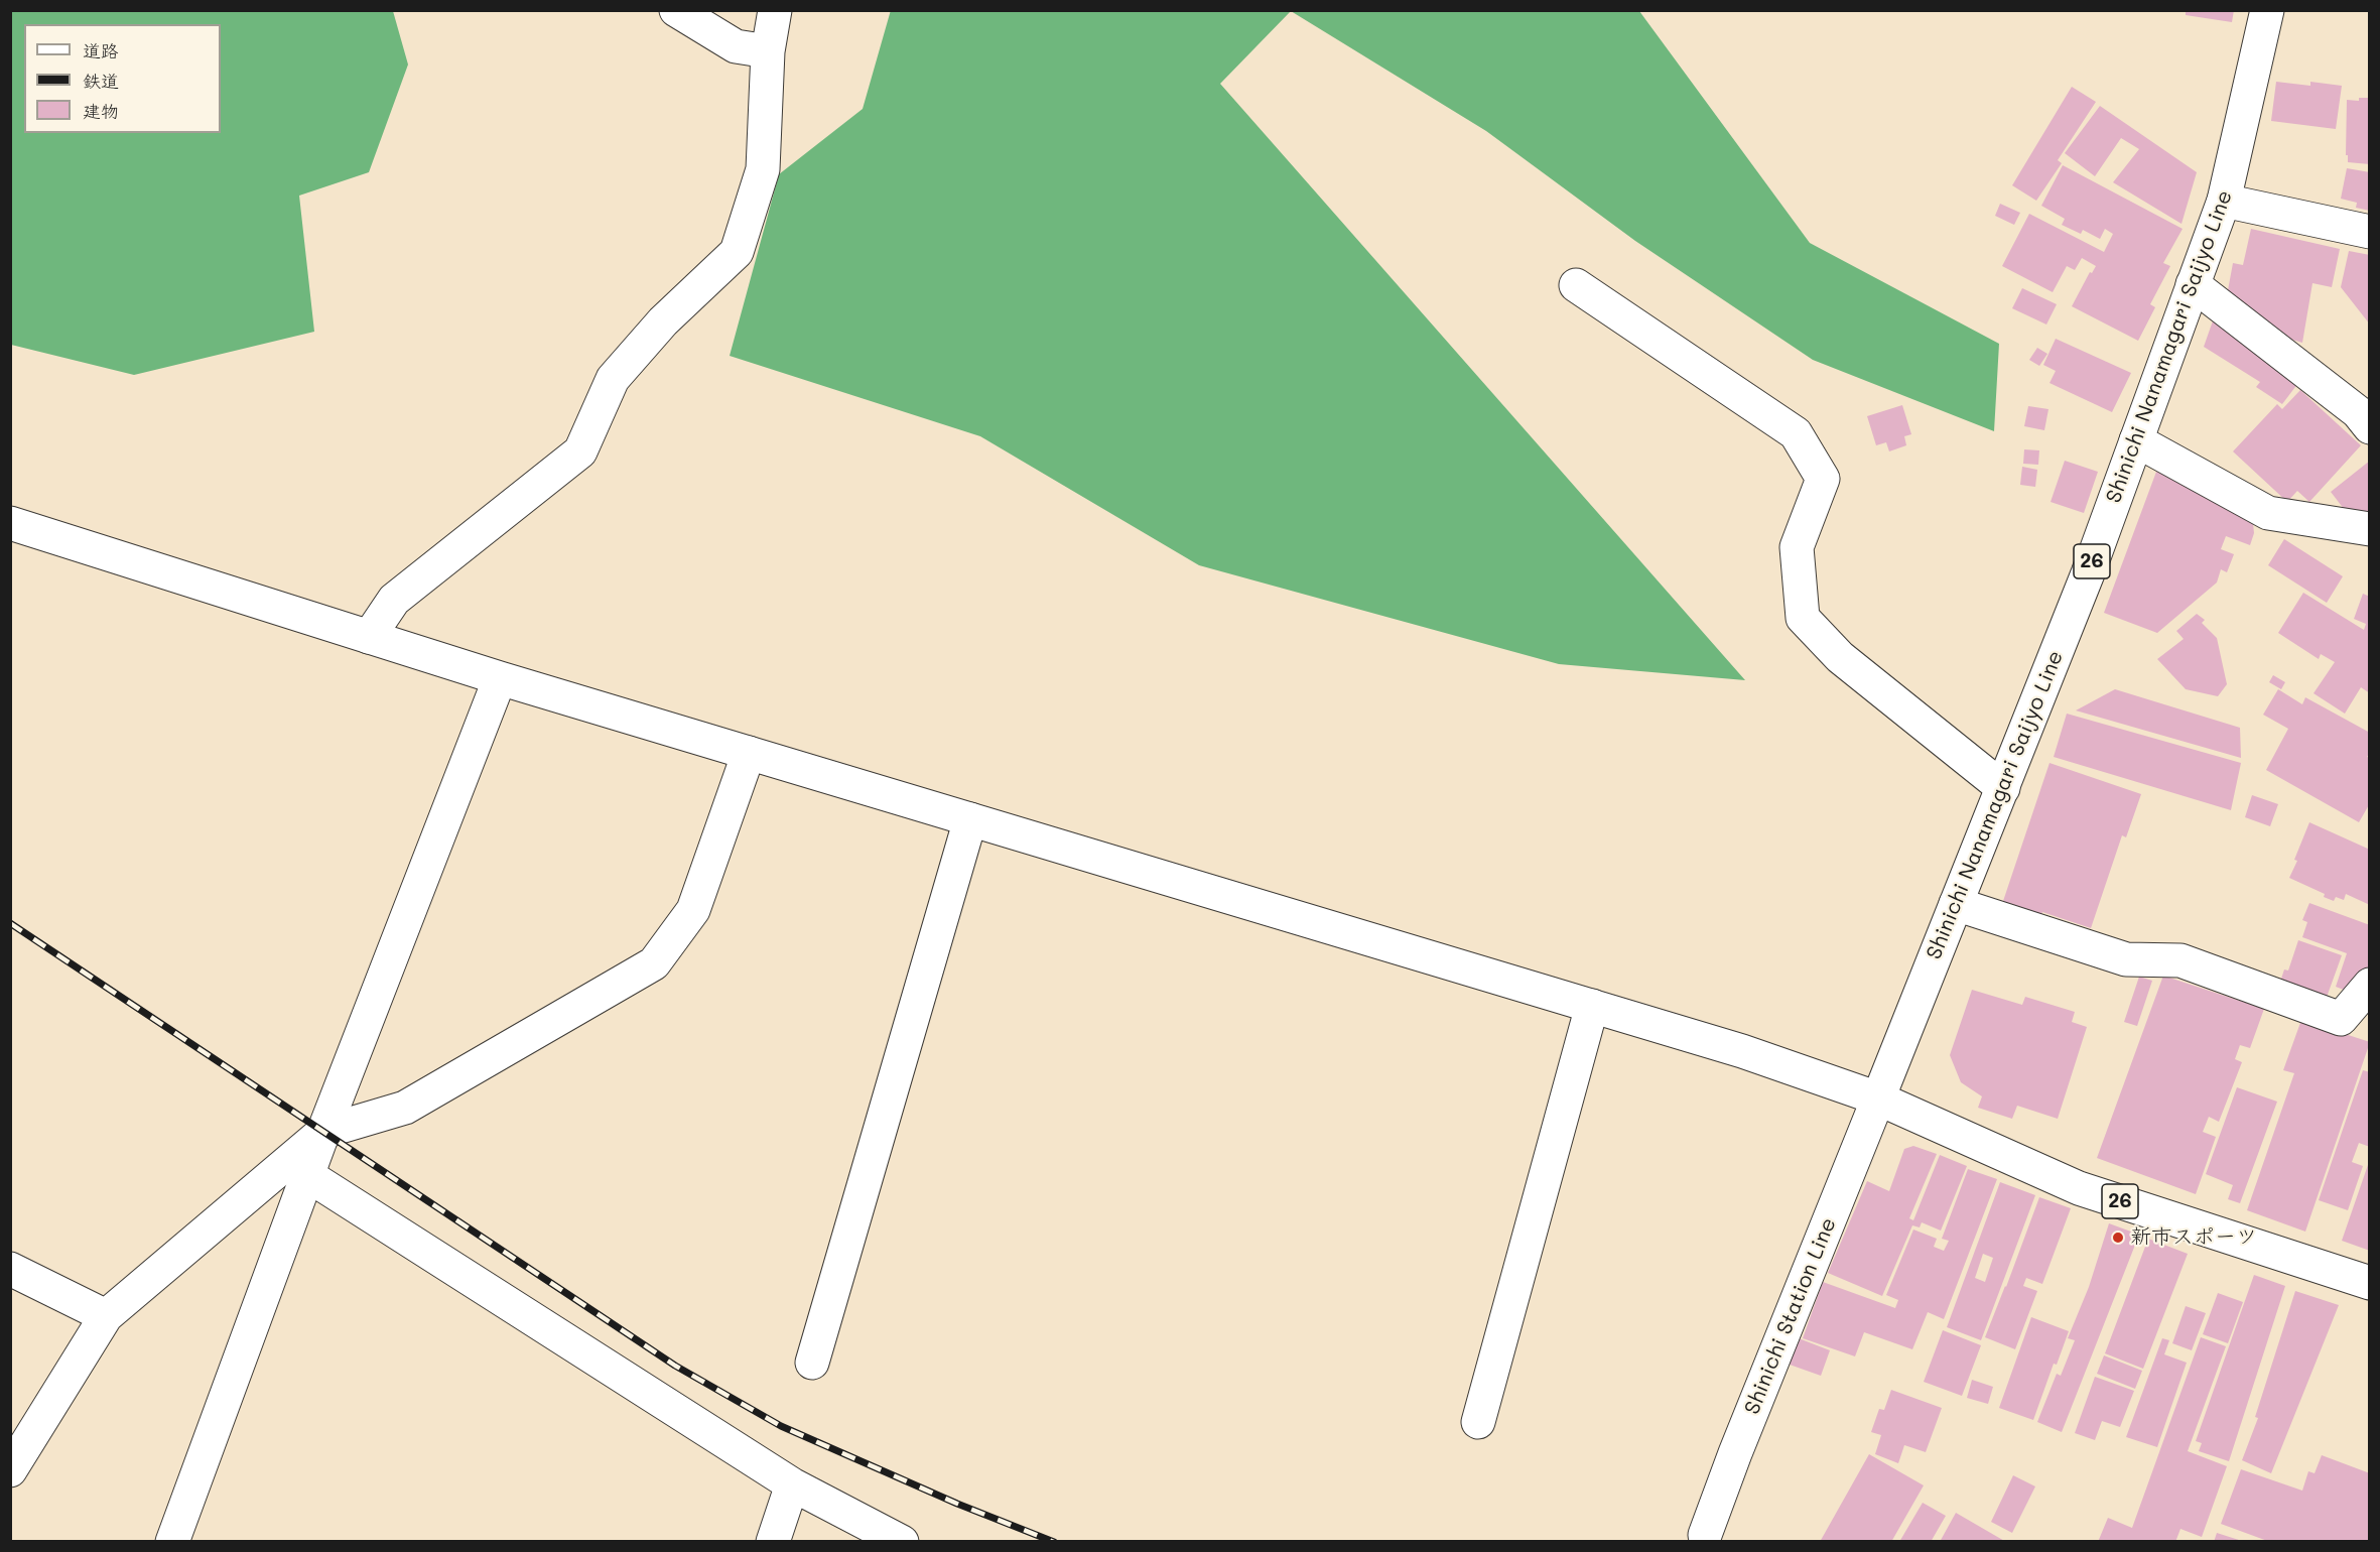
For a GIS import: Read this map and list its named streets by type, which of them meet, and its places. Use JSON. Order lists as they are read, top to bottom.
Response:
{
  "streets": {
    "street": ["Shinichi Nanamagari Saijyo Line", "26", "Shinichi Station Line"]
  },
  "crossings": [
    ["Shinichi Nanamagari Saijyo Line", "26"],
    ["Shinichi Nanamagari Saijyo Line", "Shinichi Station Line"],
    ["26", "Shinichi Station Line"]
  ],
  "places": ["新市スポーツ"],
  "legend": ["道路", "鉄道", "建物"]
}
